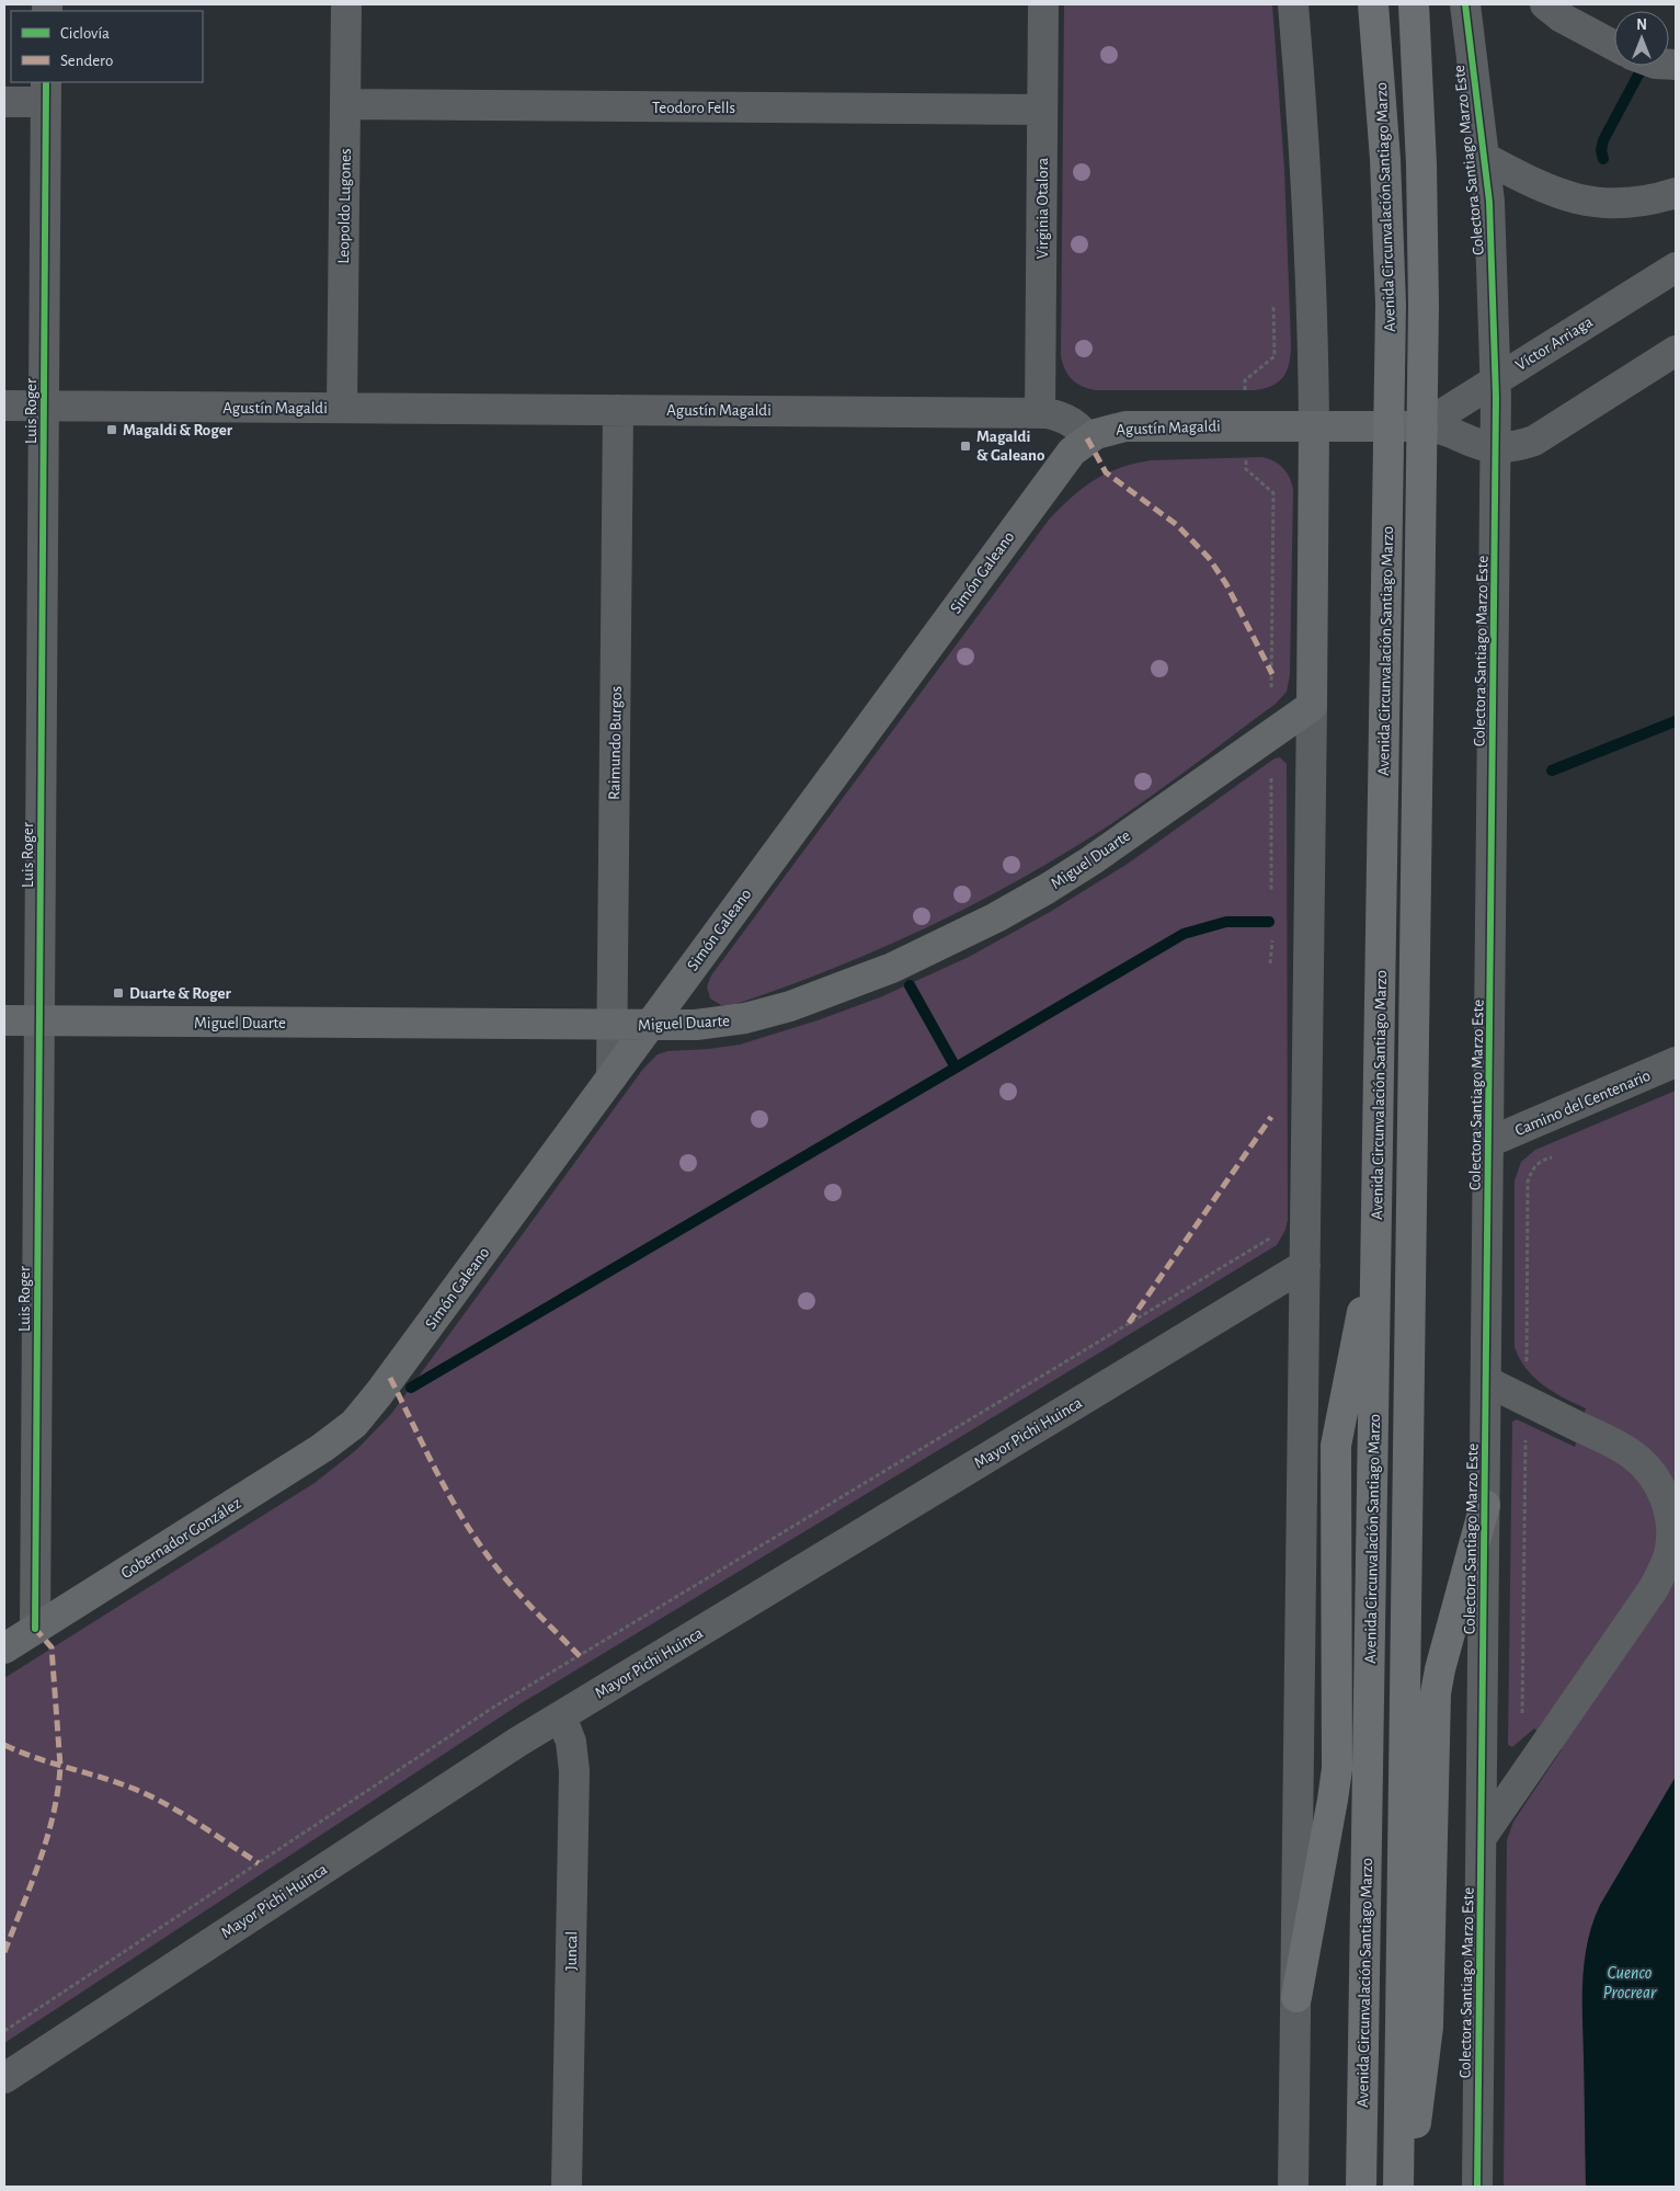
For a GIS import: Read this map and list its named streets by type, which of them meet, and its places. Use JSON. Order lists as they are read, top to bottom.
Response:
{
  "streets": {
    "highway": ["Avenida Circunvalación Santiago Marzo"],
    "main road": [
      "Agustín Magaldi",
      "Simón Galeano",
      "Miguel Duarte",
      "Gobernador González"
    ],
    "street": [
      "Teodoro Fells",
      "Colectora Santiago Marzo Este",
      "Leopoldo Lugones",
      "Virginia Otalora",
      "Víctor Arriaga",
      "Luis Roger",
      "Raimundo Burgos",
      "Camino del Centenario",
      "Mayor Pichi Huinca",
      "Juncal"
    ]
  },
  "crossings": [
    ["Teodoro Fells", "Leopoldo Lugones"],
    ["Teodoro Fells", "Virginia Otalora"],
    ["Colectora Santiago Marzo Este", "Víctor Arriaga"],
    ["Colectora Santiago Marzo Este", "Camino del Centenario"],
    ["Leopoldo Lugones", "Agustín Magaldi"],
    ["Avenida Circunvalación Santiago Marzo", "Víctor Arriaga"],
    ["Avenida Circunvalación Santiago Marzo", "Agustín Magaldi"],
    ["Virginia Otalora", "Agustín Magaldi"],
    ["Víctor Arriaga", "Agustín Magaldi"],
    ["Agustín Magaldi", "Luis Roger"],
    ["Agustín Magaldi", "Simón Galeano"],
    ["Agustín Magaldi", "Raimundo Burgos"],
    ["Luis Roger", "Miguel Duarte"],
    ["Luis Roger", "Gobernador González"],
    ["Simón Galeano", "Raimundo Burgos"],
    ["Simón Galeano", "Miguel Duarte"],
    ["Simón Galeano", "Gobernador González"],
    ["Raimundo Burgos", "Miguel Duarte"],
    ["Mayor Pichi Huinca", "Juncal"]
  ],
  "water": ["Cuenco Procrear"],
  "places": {
    "transit": ["Magaldi & Roger", "Magaldi & Galeano", "Duarte & Roger"]
  },
  "legend": ["Ciclovía", "Sendero"],
  "north": "top"
}
